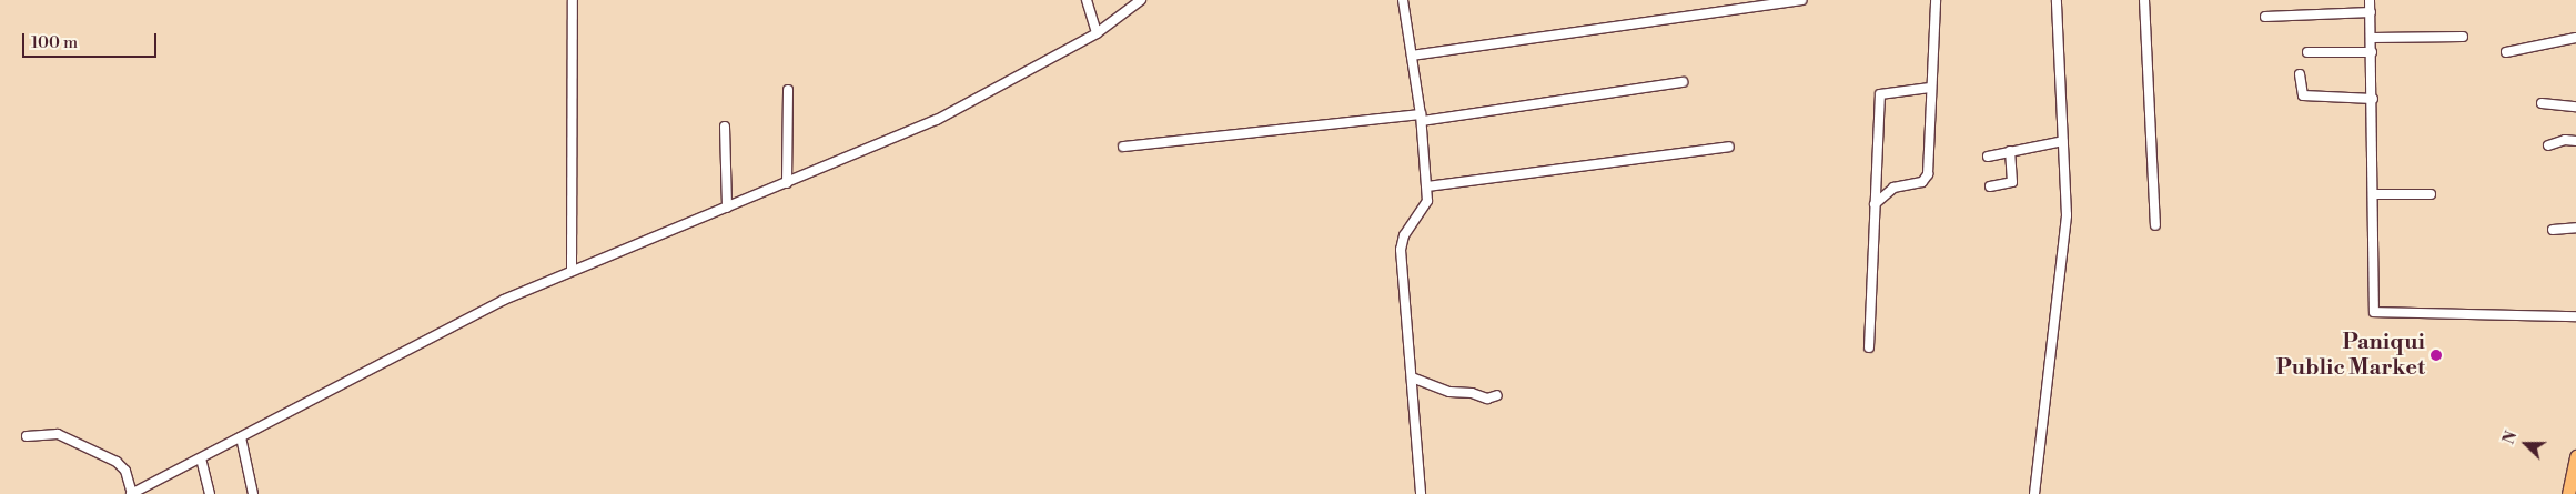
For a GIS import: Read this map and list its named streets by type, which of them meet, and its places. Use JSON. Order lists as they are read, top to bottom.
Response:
{
  "places": ["Paniqui Public Market"],
  "scale_bar": "100 m",
  "north": "left"
}
